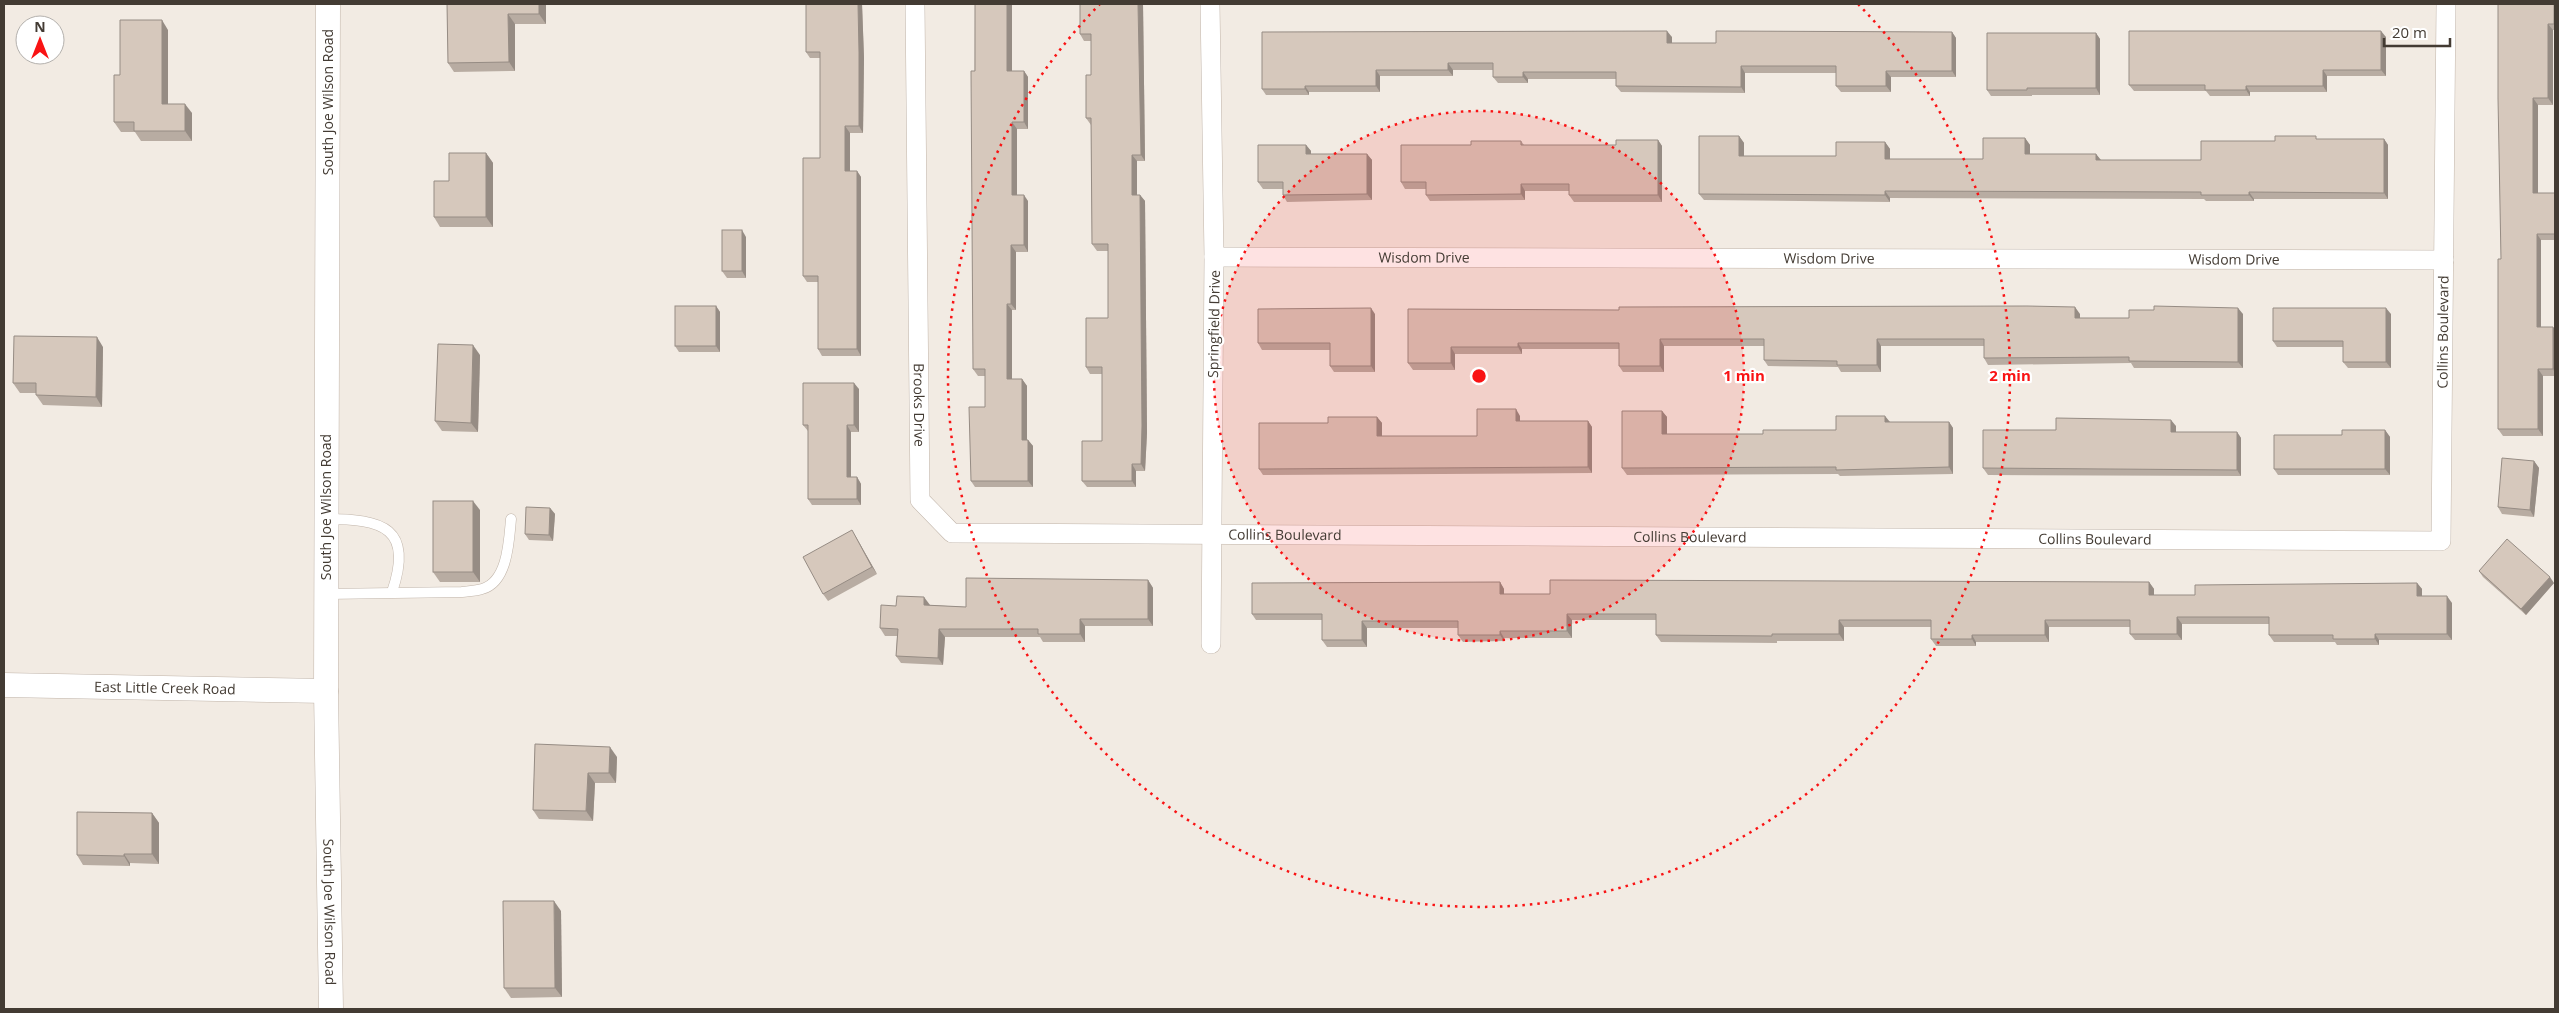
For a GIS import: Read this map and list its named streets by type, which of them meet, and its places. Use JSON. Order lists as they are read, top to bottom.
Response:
{
  "streets": {
    "street": [
      "South Joe Wilson Road",
      "Wisdom Drive",
      "Springfield Drive",
      "Collins Boulevard",
      "Brooks Drive",
      "East Little Creek Road"
    ]
  },
  "crossings": [
    ["South Joe Wilson Road", "East Little Creek Road"],
    ["Wisdom Drive", "Springfield Drive"],
    ["Wisdom Drive", "Collins Boulevard"],
    ["Springfield Drive", "Collins Boulevard"],
    ["Springfield Drive", "Brooks Drive"],
    ["Collins Boulevard", "Brooks Drive"]
  ],
  "scale_bar": "20 m",
  "north": "top",
  "rings": ["1 min", "2 min"]
}
